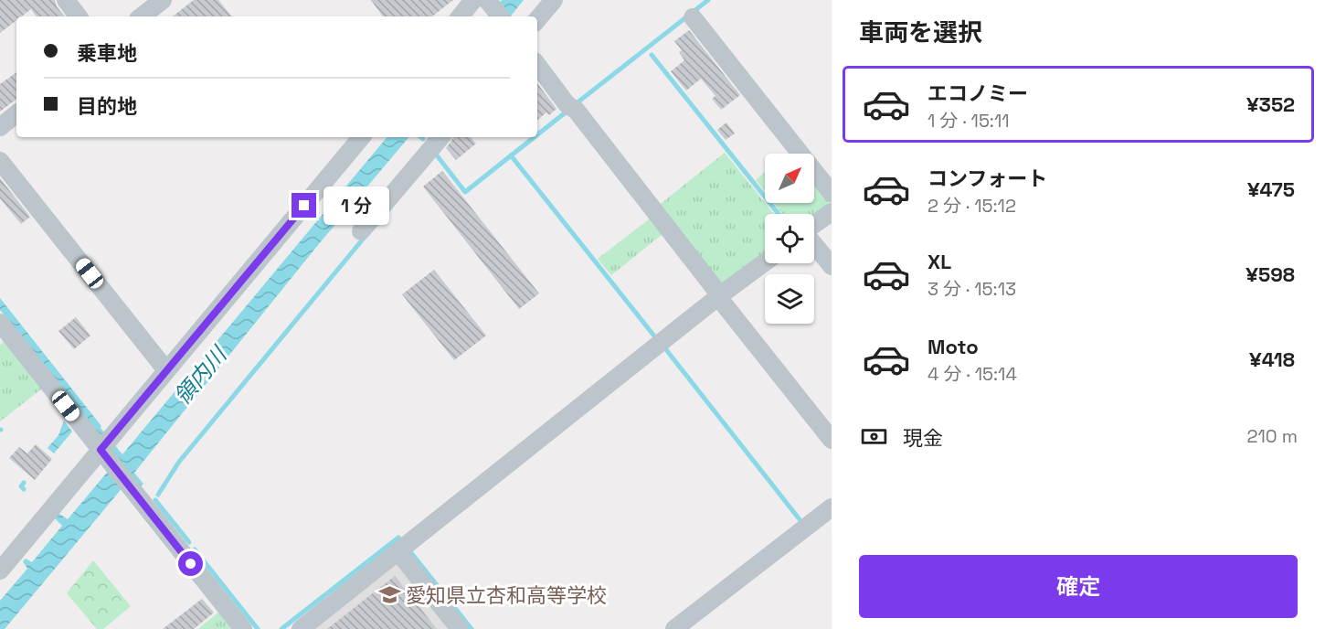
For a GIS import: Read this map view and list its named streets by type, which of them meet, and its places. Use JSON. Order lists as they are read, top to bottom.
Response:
{
  "water": ["領内川"],
  "places": {
    "school or university": ["愛知県立杏和高等学校"]
  },
  "north": "top right",
  "page": {
    "heading": "車両を選択",
    "banner": ["乗車地", "目的地"],
    "list": [
      {
        "name": "エコノミー",
        "note": "1 分 · 15:11",
        "value": "¥352"
      },
      {
        "name": "コンフォート",
        "note": "2 分 · 15:12",
        "value": "¥475"
      },
      {
        "name": "XL",
        "note": "3 分 · 15:13",
        "value": "¥598"
      },
      {
        "name": "Moto",
        "note": "4 分 · 15:14",
        "value": "¥418"
      }
    ],
    "bubble": "1 分",
    "pay": ["現金", "210 m"],
    "buttons": "確定"
  }
}
